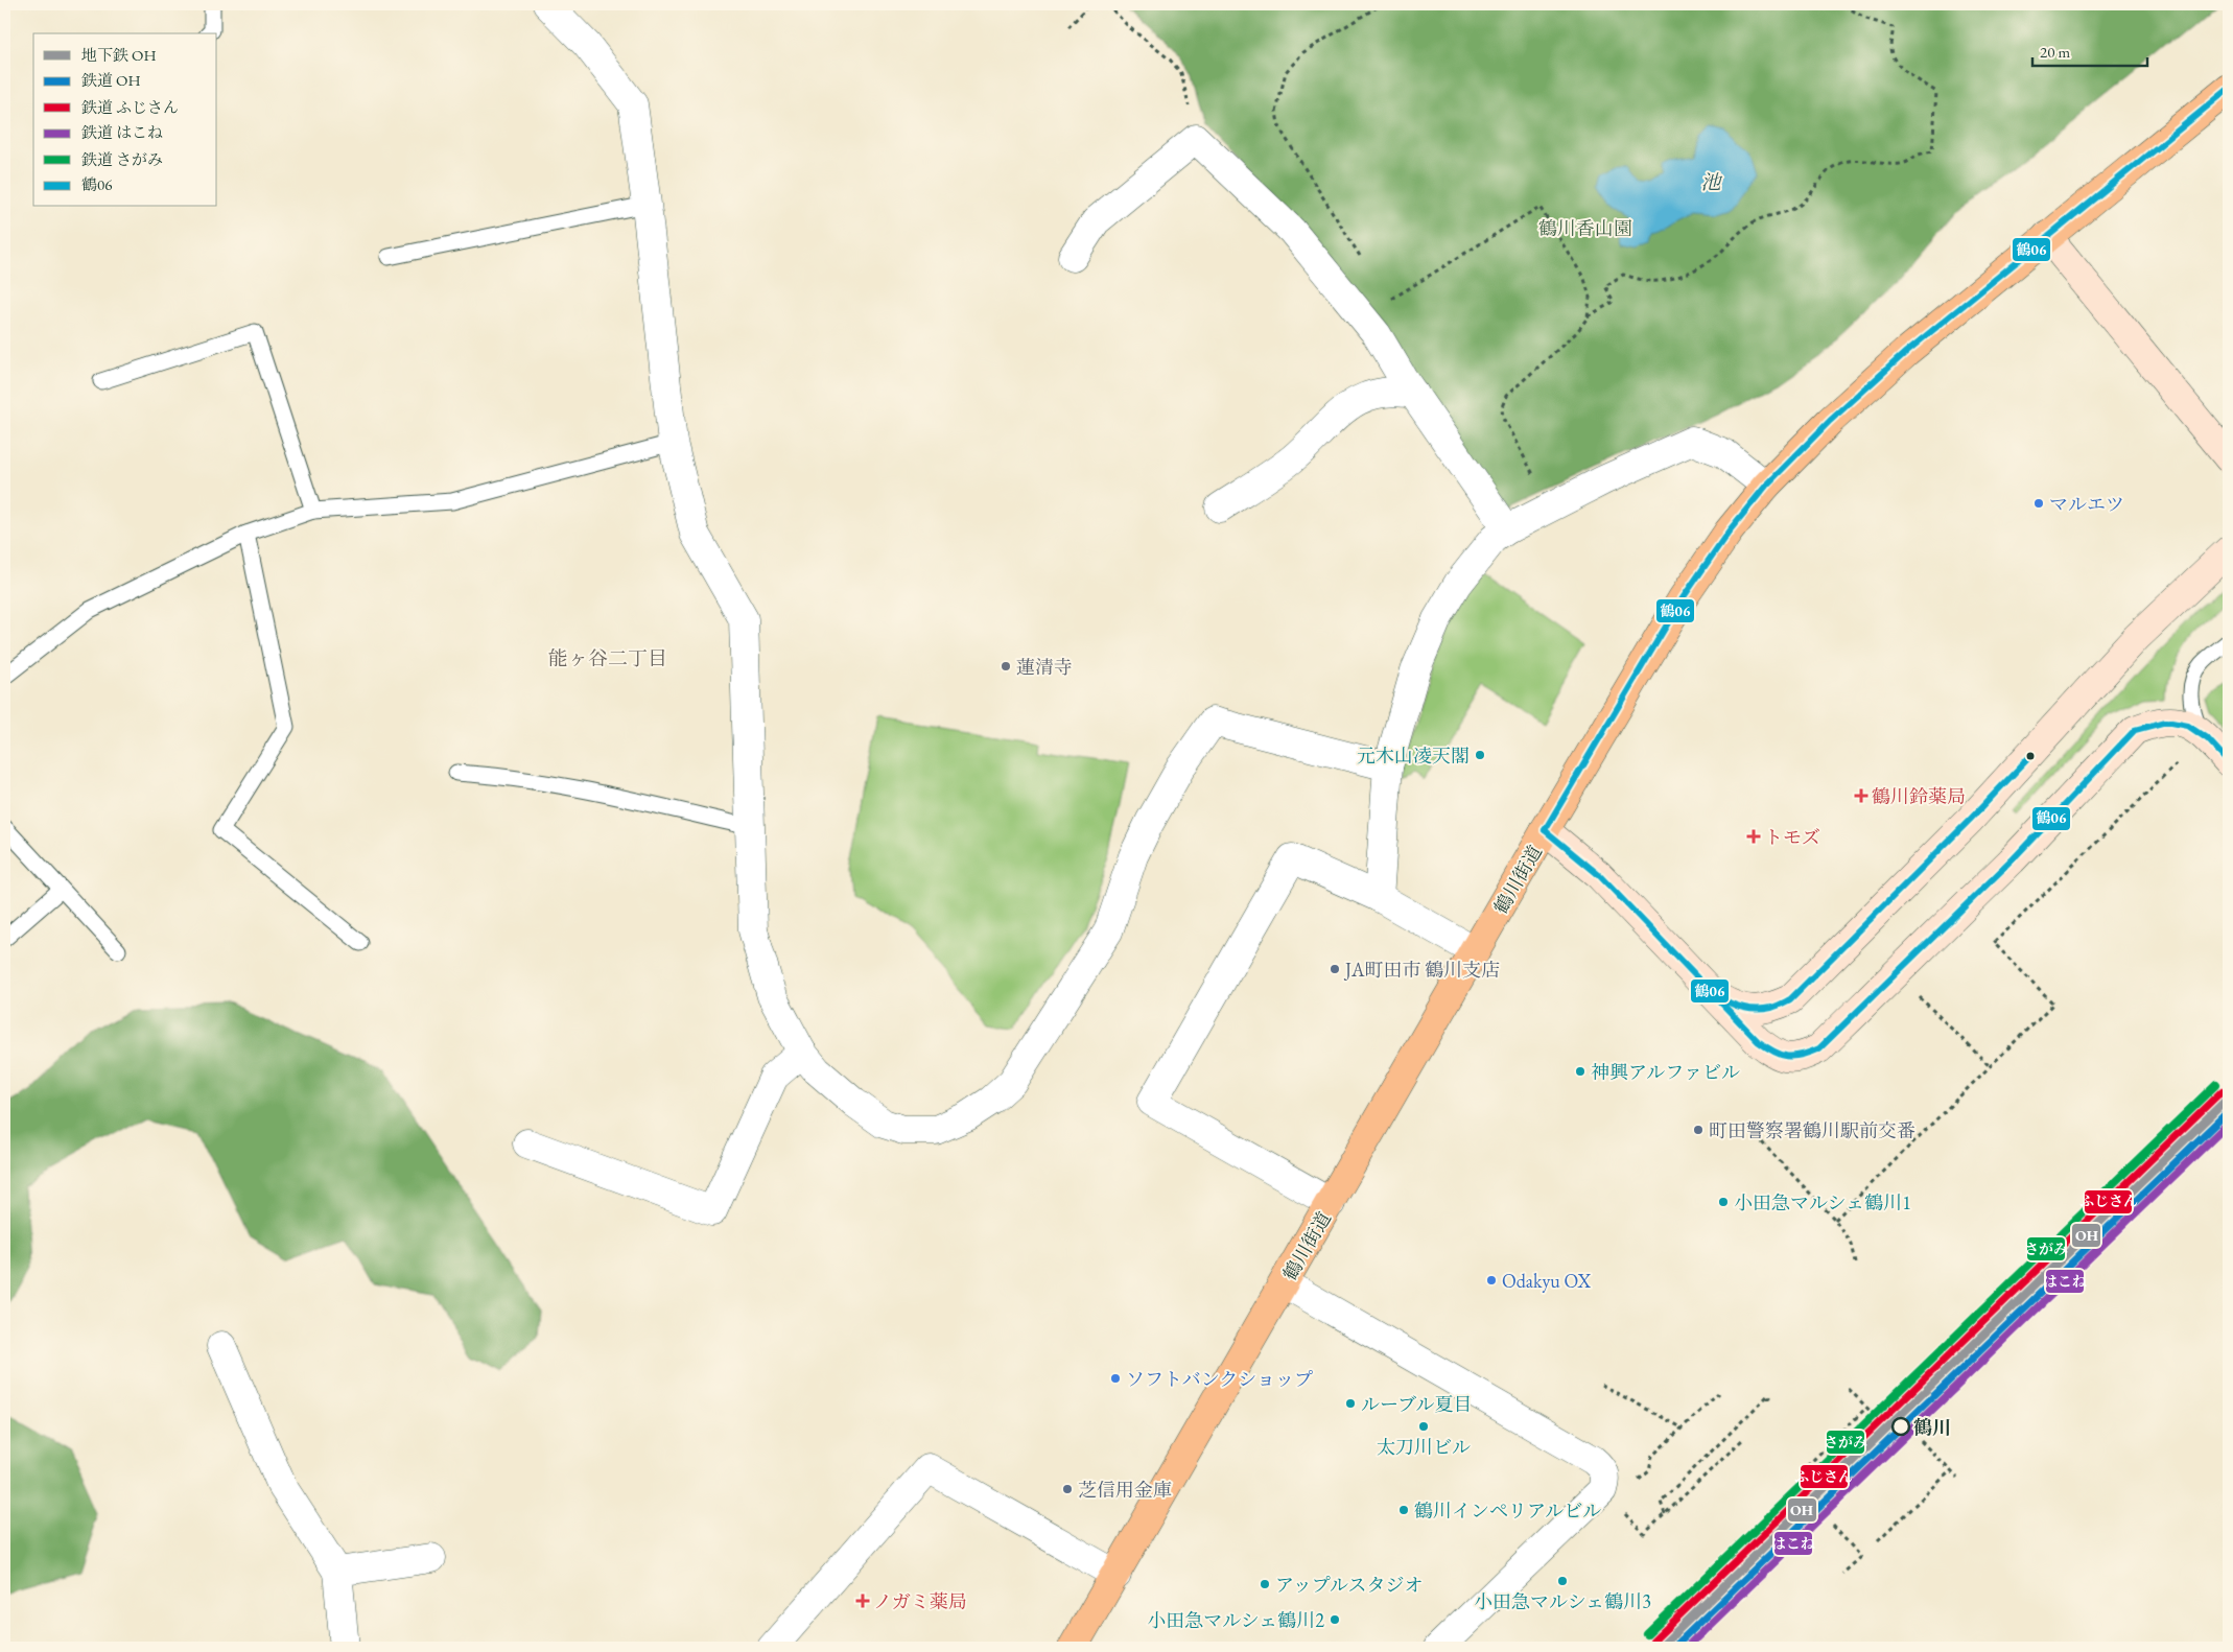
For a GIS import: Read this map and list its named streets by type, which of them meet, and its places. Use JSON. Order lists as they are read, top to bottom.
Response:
{
  "streets": {
    "main road": ["鶴川街道"]
  },
  "districts": ["能ヶ谷二丁目"],
  "water": ["池"],
  "parks": ["鶴川香山園"],
  "places": {
    "other": [
      "マルエツ",
      "蓮清寺",
      "元木山凌天閣",
      "JA町田市 鶴川支店",
      "神興アルファビル",
      "町田警察署鶴川駅前交番",
      "小田急マルシェ鶴川1",
      "Odakyu OX",
      "ソフトバンクショップ",
      "ルーブル夏目",
      "太刀川ビル",
      "鶴川",
      "芝信用金庫",
      "鶴川インペリアルビル",
      "小田急マルシェ鶴川3",
      "アップルスタジオ",
      "小田急マルシェ鶴川2"
    ],
    "health": ["鶴川鈴薬局", "トモズ", "ノガミ薬局"]
  },
  "lines": [
    "transit line 鶴06",
    "rail line さがみ",
    "rail line ふじさん",
    "metro line OH",
    "rail line OH",
    "rail line はこね"
  ],
  "legend": [
    "地下鉄 OH",
    "鉄道 OH",
    "鉄道 ふじさん",
    "鉄道 はこね",
    "鉄道 さがみ",
    "鶴06"
  ],
  "scale_bar": "20 m"
}
